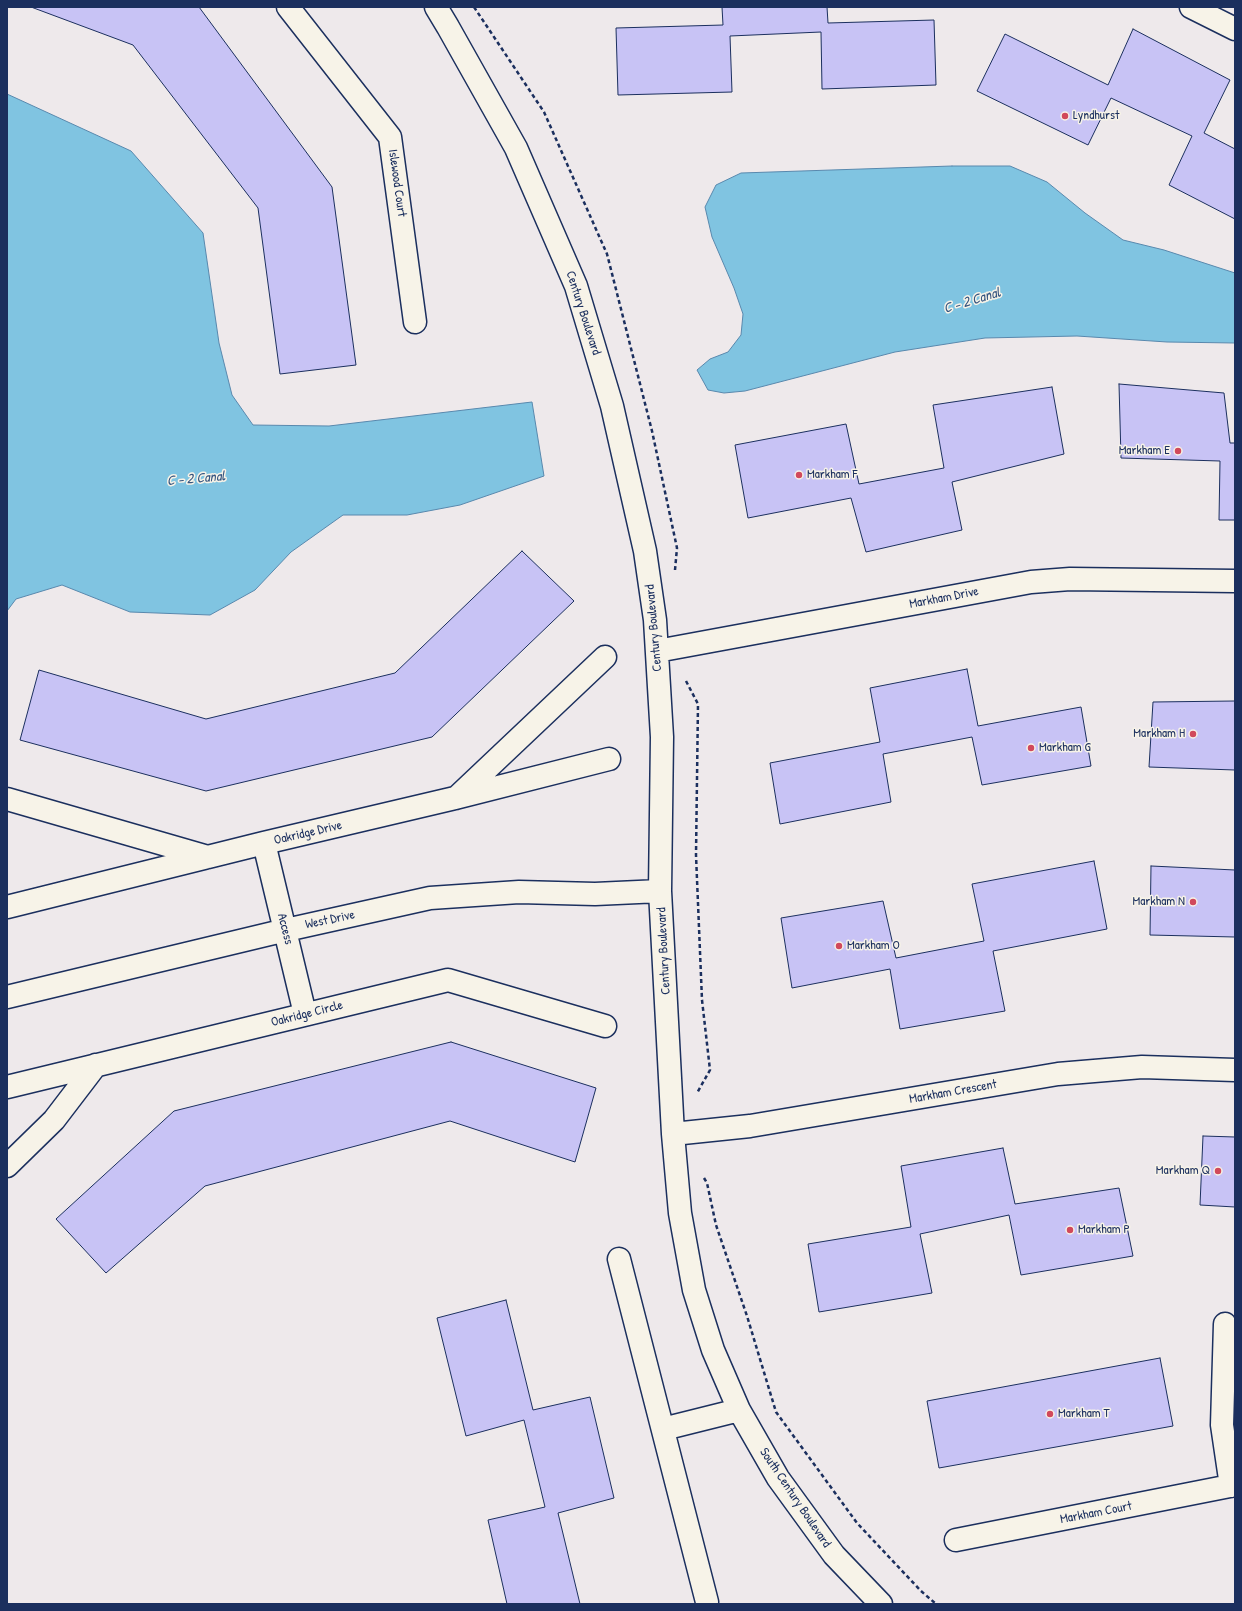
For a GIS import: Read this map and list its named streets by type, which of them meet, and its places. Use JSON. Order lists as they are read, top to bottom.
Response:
{
  "streets": {
    "street": [
      "Islewood Court",
      "Century Boulevard",
      "Markham Drive",
      "Oakridge Drive",
      "West Drive",
      "Access",
      "Oakridge Circle",
      "Markham Crescent",
      "South Century Boulevard",
      "Markham Court"
    ]
  },
  "crossings": [
    ["Century Boulevard", "Markham Drive"],
    ["Century Boulevard", "West Drive"],
    ["Century Boulevard", "Markham Crescent"],
    ["Century Boulevard", "South Century Boulevard"],
    ["Oakridge Drive", "Access"],
    ["West Drive", "Access"],
    ["Access", "Oakridge Circle"]
  ],
  "water": ["C - 2 Canal"],
  "places": [
    "Lyndhurst",
    "Markham E",
    "Markham F",
    "Markham H",
    "Markham G",
    "Markham N",
    "Markham O",
    "Markham Q",
    "Markham P",
    "Markham T"
  ]
}
